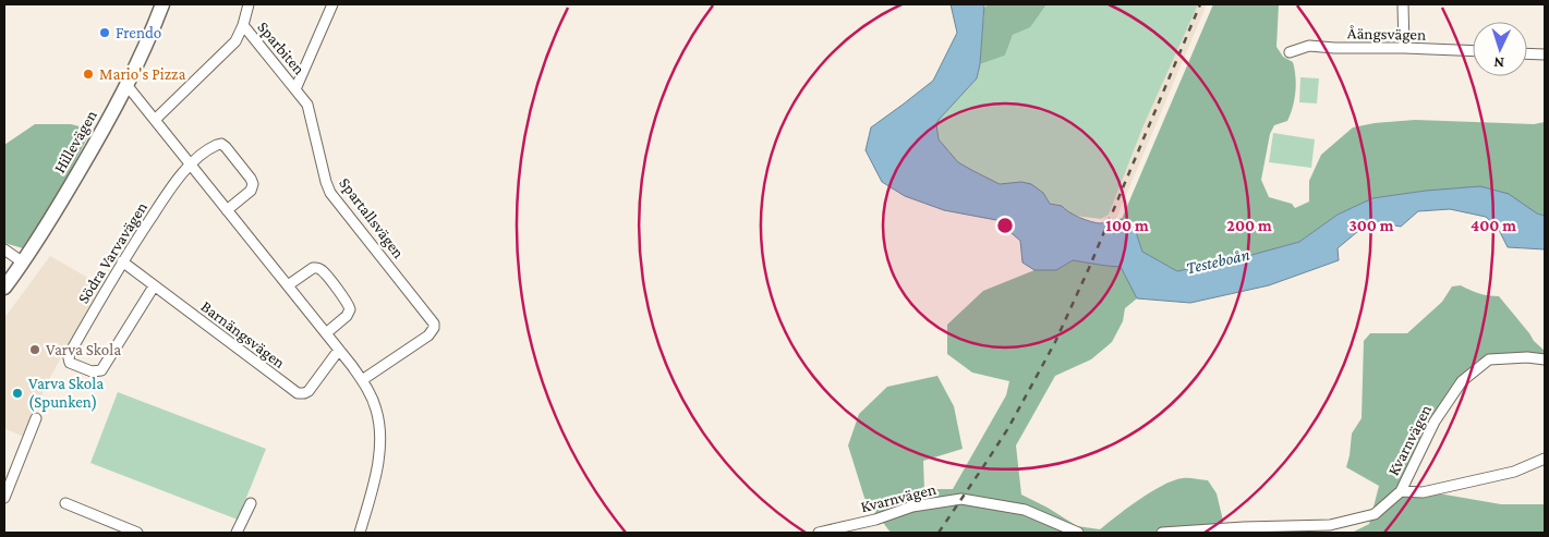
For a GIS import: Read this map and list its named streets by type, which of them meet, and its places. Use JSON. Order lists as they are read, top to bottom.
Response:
{
  "streets": {
    "street": [
      "Åängsvägen",
      "Sparbiten",
      "Hillevägen",
      "Spartallsvägen",
      "Södra Varvavägen",
      "Barnängsvägen",
      "Kvarnvägen"
    ]
  },
  "crossings": [
    ["Sparbiten", "Spartallsvägen"],
    ["Södra Varvavägen", "Barnängsvägen"]
  ],
  "water": ["Testeboån"],
  "places": [
    "Frendo",
    "Mario's Pizza",
    "Varva Skola",
    "Varva Skola (Spunken)"
  ],
  "north": "bottom",
  "rings": [
    "100 m",
    "200 m",
    "300 m",
    "400 m"
  ]
}
